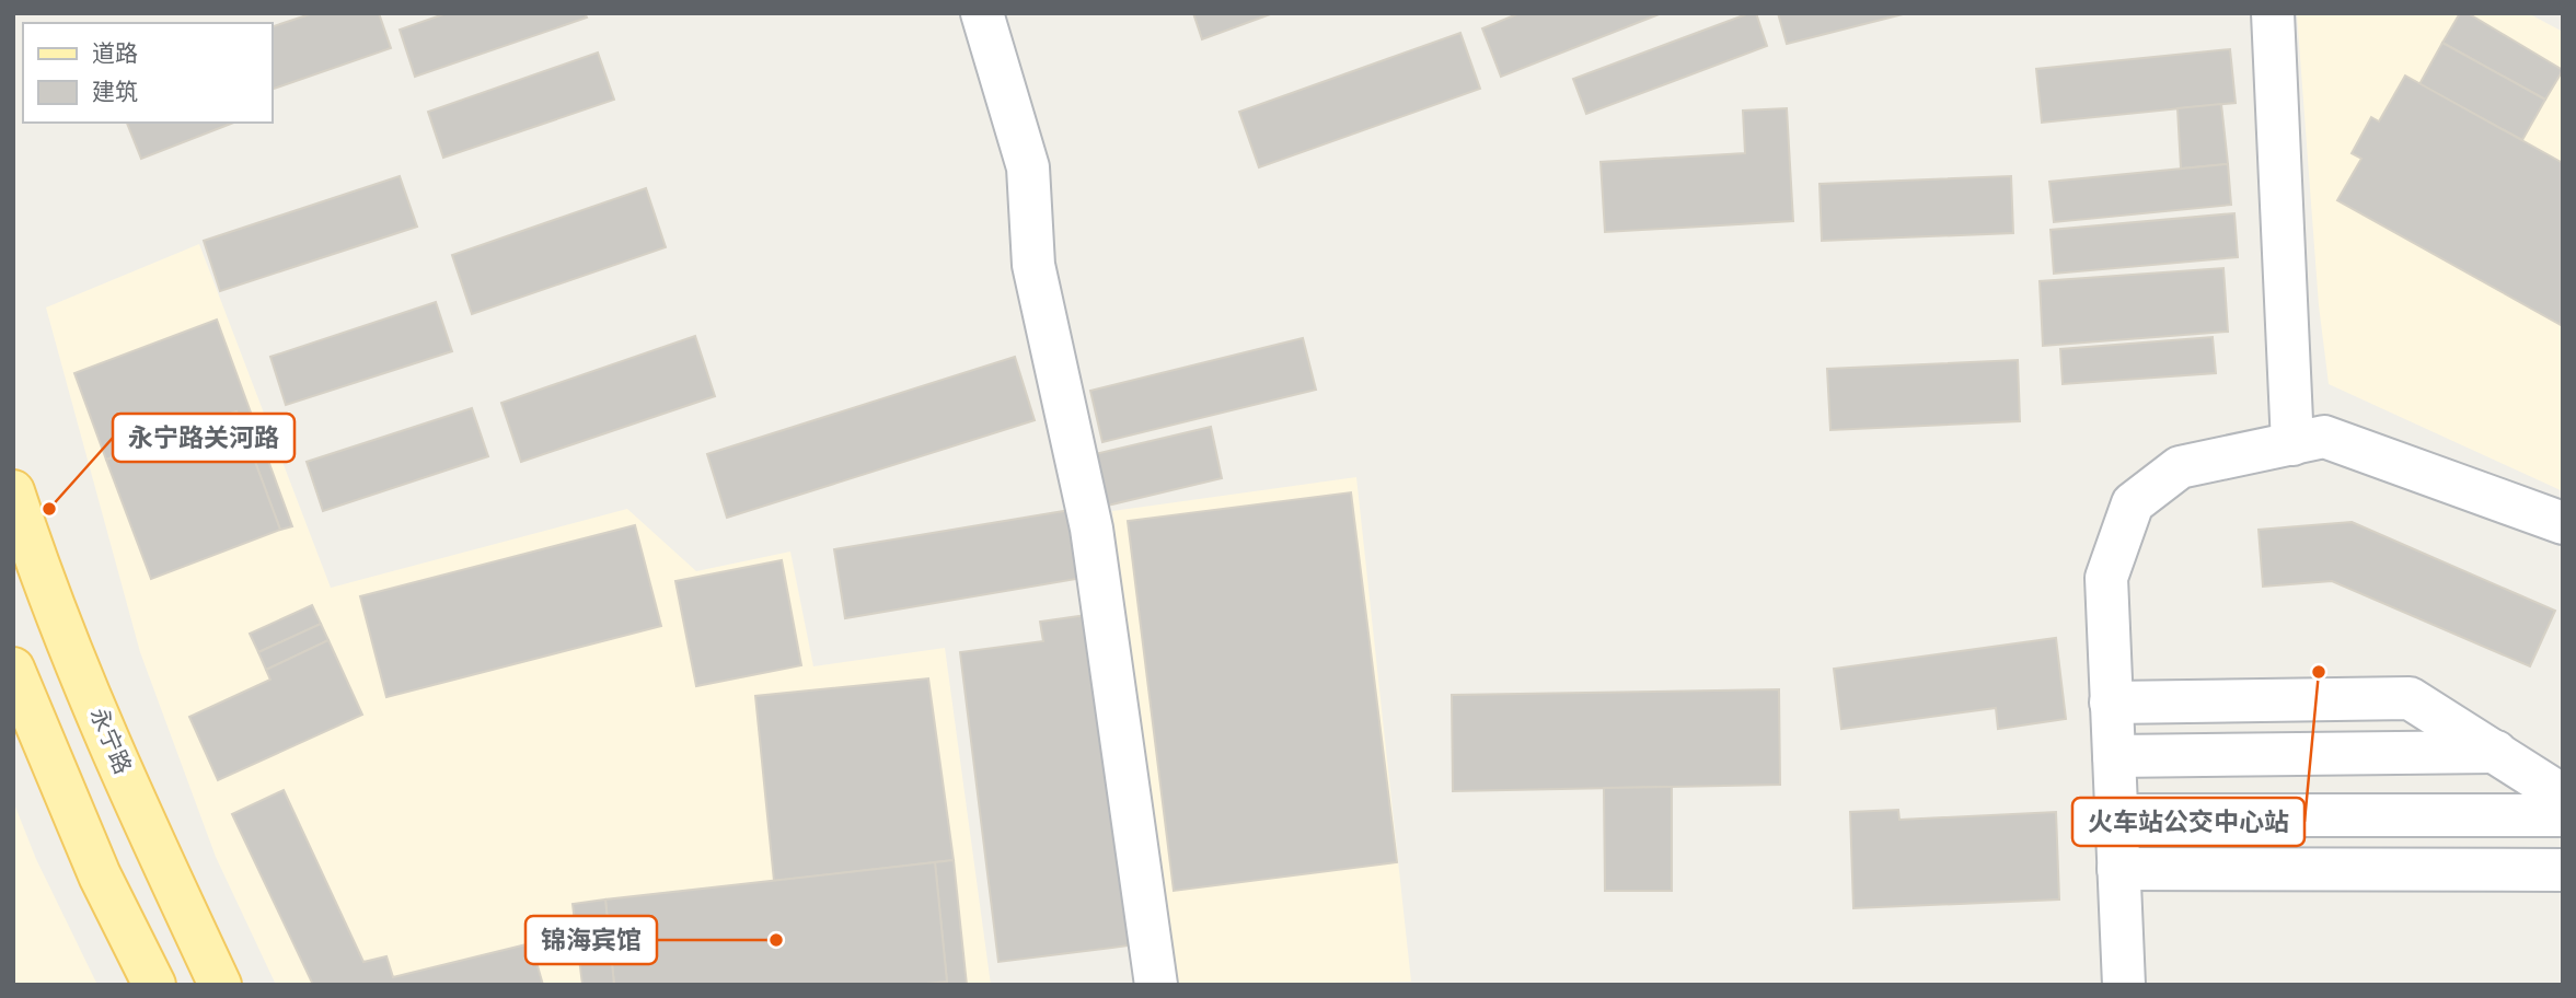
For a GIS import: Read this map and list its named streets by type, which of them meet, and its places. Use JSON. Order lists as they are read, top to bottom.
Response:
{
  "streets": {
    "main road": ["永宁路"]
  },
  "places": ["永宁路关河路", "火车站公交中心站", "锦海宾馆"],
  "legend": ["道路", "建筑"]
}
